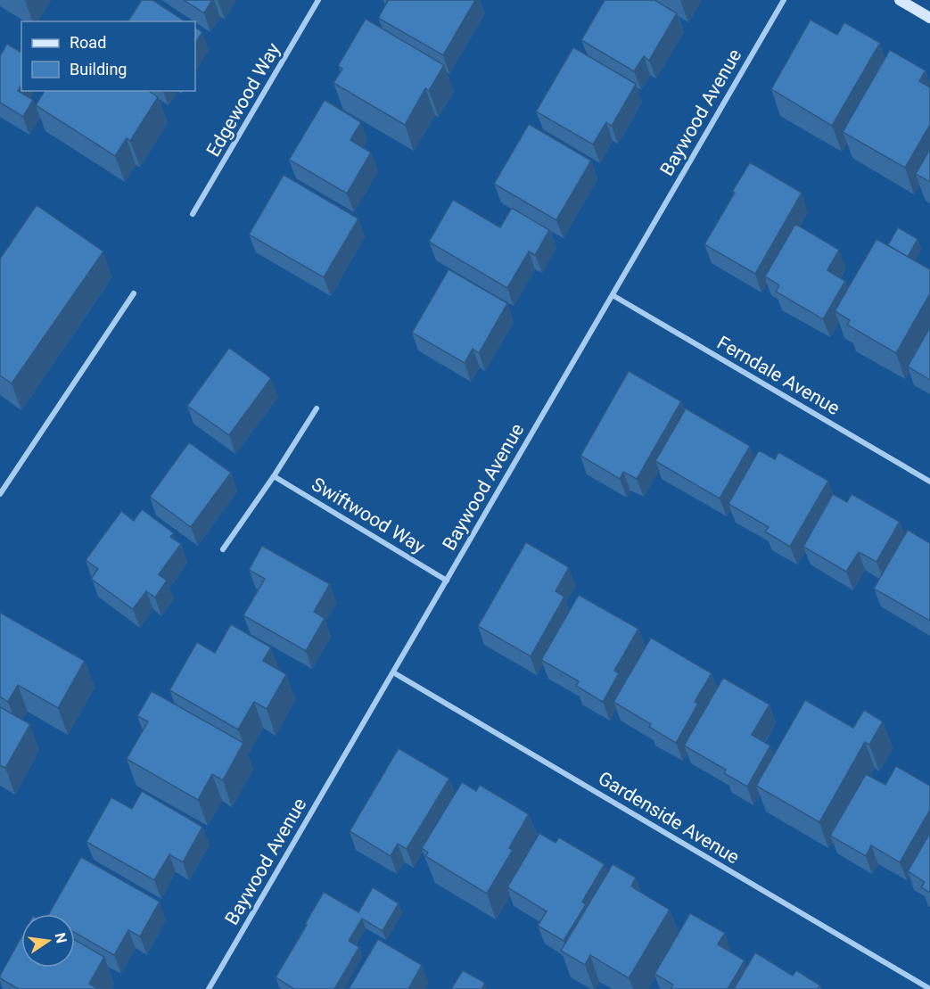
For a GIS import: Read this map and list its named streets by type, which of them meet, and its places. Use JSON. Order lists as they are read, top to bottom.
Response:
{
  "streets": {
    "street": [
      "Edgewood Way",
      "Baywood Avenue",
      "Ferndale Avenue",
      "Swiftwood Way",
      "Gardenside Avenue"
    ]
  },
  "crossings": [
    ["Baywood Avenue", "Ferndale Avenue"],
    ["Baywood Avenue", "Swiftwood Way"],
    ["Baywood Avenue", "Gardenside Avenue"]
  ],
  "legend": ["Road", "Building"],
  "north": "right"
}
